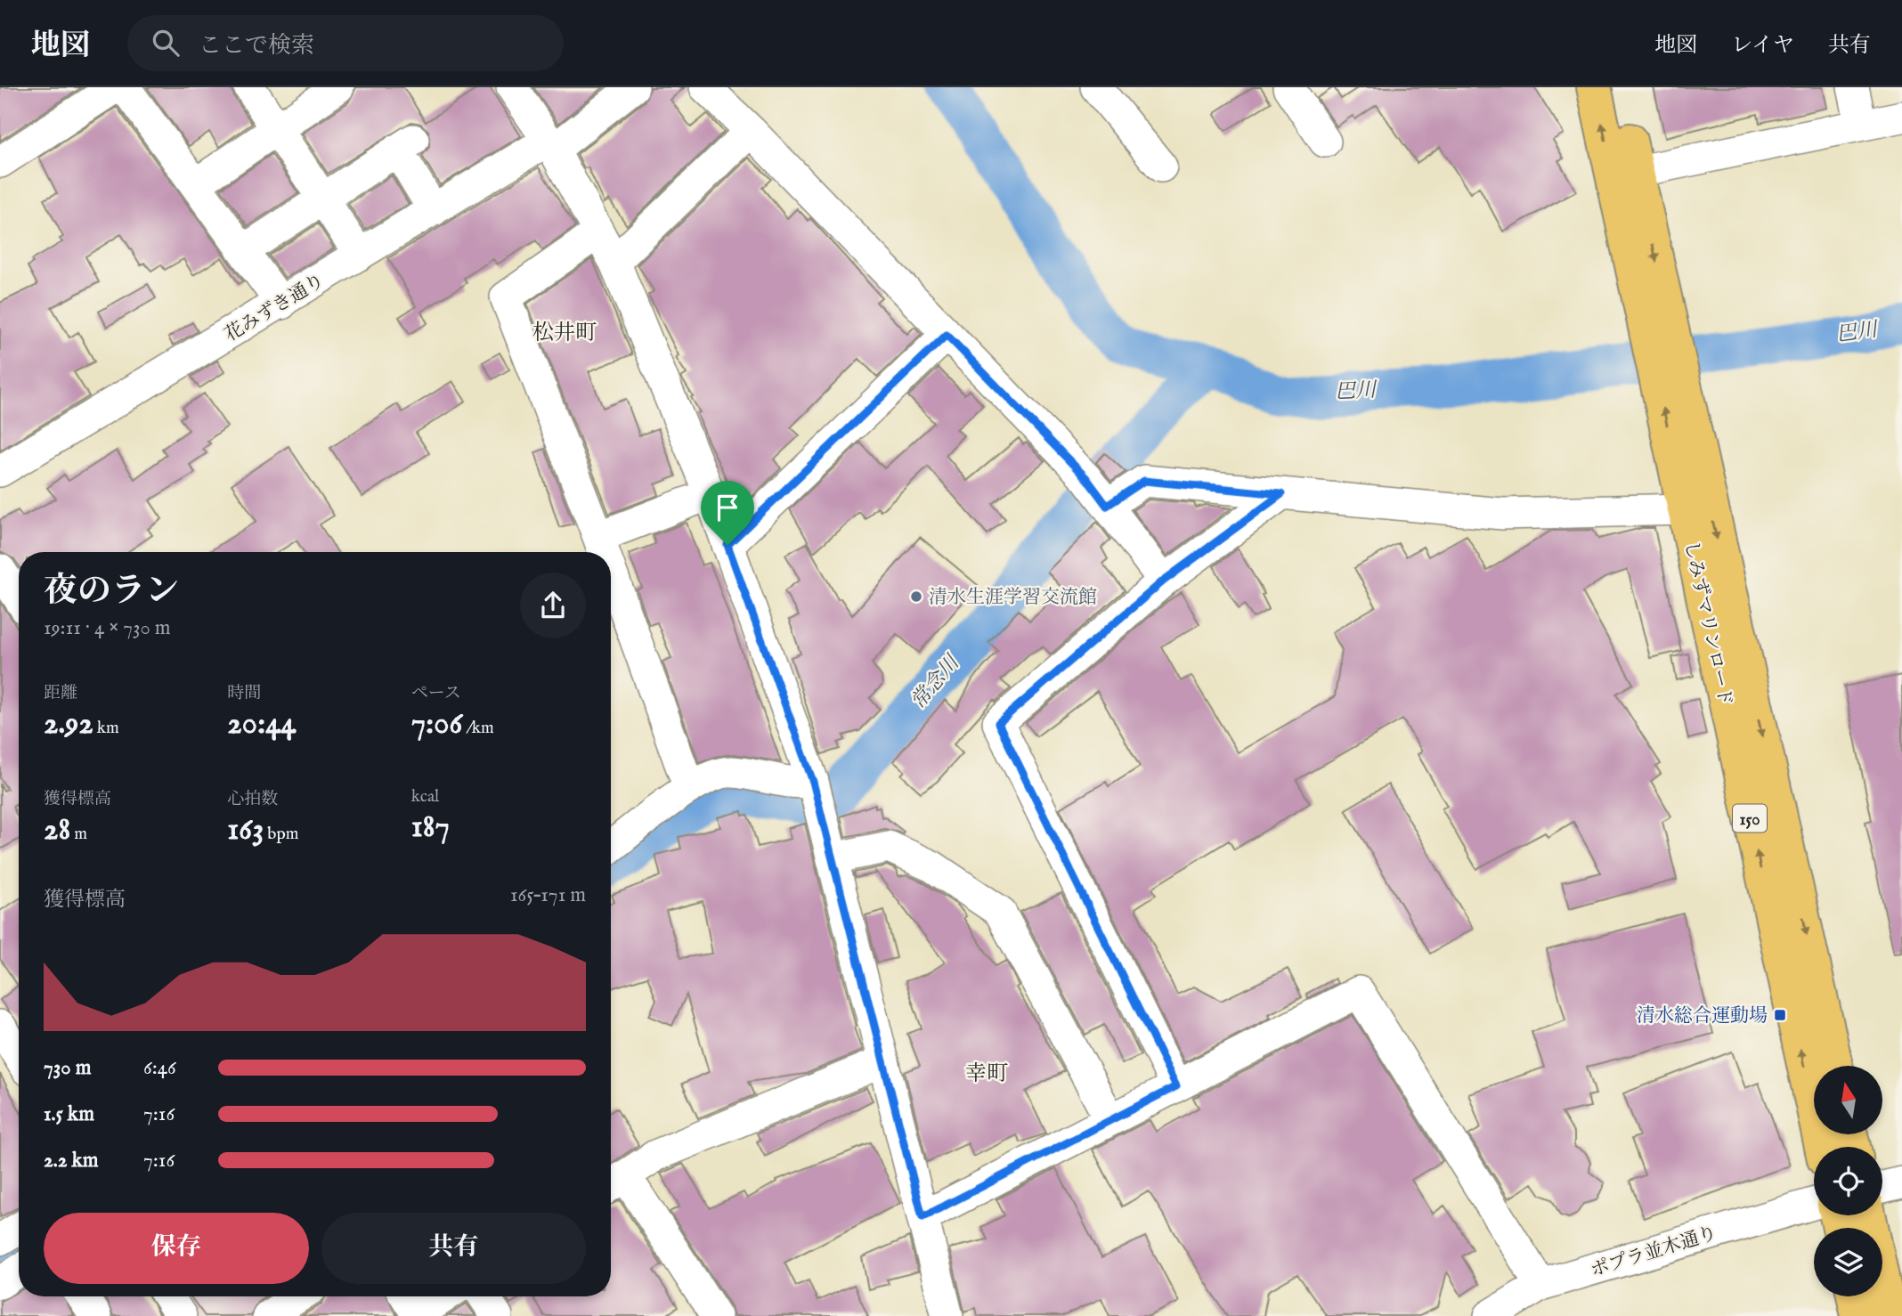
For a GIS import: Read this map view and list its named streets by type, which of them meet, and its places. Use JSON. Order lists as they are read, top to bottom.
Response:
{
  "streets": {
    "highway": ["しみずマリンロード", "150"],
    "street": ["花みずき通り", "ポプラ並木通り"]
  },
  "districts": ["松井町", "幸町"],
  "water": ["巴川", "常念川"],
  "places": {
    "other": ["清水生涯学習交流館"],
    "transit": ["清水総合運動場"]
  },
  "north": "top",
  "page": {
    "header": "地図",
    "search": "ここで検索",
    "nav": ["地図", "レイヤ", "共有"],
    "heading": ["夜のラン", "19:11 · 4 × 730 m"],
    "stats": [
      ["距離", "2.92 km"],
      ["時間", "20:44"],
      ["ペース", "7:06 /km"],
      ["獲得標高", "28 m"],
      ["心拍数", "163 bpm"],
      ["kcal", "187"]
    ],
    "chart": ["獲得標高", "165–171 m"],
    "list": [
      {
        "name": "730 m",
        "note": "6:46"
      },
      {
        "name": "1.5 km",
        "note": "7:16"
      },
      {
        "name": "2.2 km",
        "note": "7:16"
      }
    ],
    "buttons": ["保存", "共有"]
  }
}
